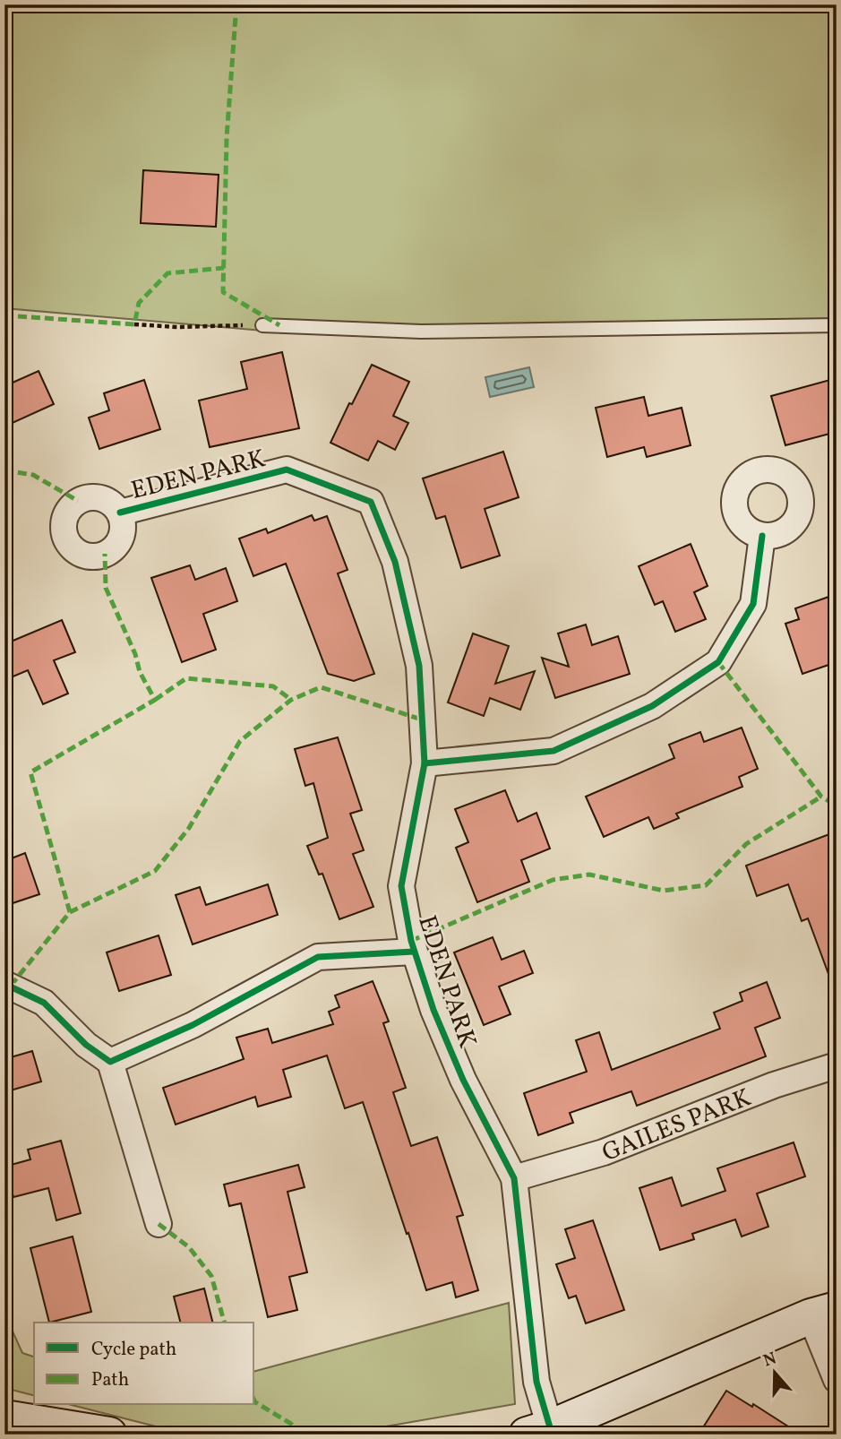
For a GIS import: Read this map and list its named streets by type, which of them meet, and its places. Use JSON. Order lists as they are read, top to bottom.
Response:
{
  "streets": {
    "street": ["EDEN PARK", "GAILES PARK"]
  },
  "crossings": [
    ["EDEN PARK", "GAILES PARK"]
  ],
  "legend": ["Cycle path", "Path"],
  "north": "top"
}
